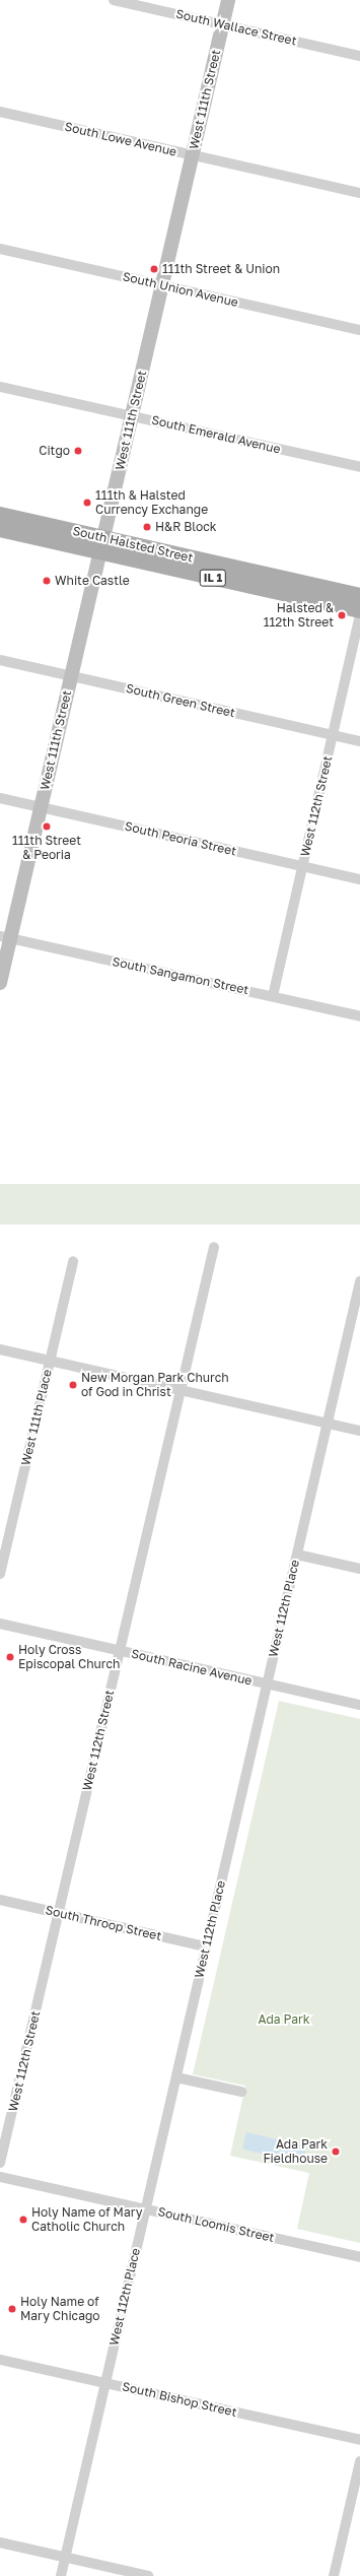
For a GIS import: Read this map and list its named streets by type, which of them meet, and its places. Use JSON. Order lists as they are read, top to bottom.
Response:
{
  "streets": {
    "main road": ["West 111th Street", "South Halsted Street", "IL 1"],
    "street": [
      "South Wallace Street",
      "South Lowe Avenue",
      "South Union Avenue",
      "South Emerald Avenue",
      "South Green Street",
      "West 112th Street",
      "South Peoria Street",
      "South Sangamon Street",
      "West 111th Place",
      "West 112th Place",
      "South Racine Avenue",
      "South Throop Street",
      "South Loomis Street",
      "South Bishop Street"
    ]
  },
  "crossings": [
    ["South Wallace Street", "West 111th Street"],
    ["West 111th Street", "South Lowe Avenue"],
    ["West 111th Street", "South Union Avenue"],
    ["West 111th Street", "South Emerald Avenue"],
    ["West 111th Street", "South Halsted Street"],
    ["West 111th Street", "South Green Street"],
    ["West 111th Street", "South Peoria Street"],
    ["West 111th Street", "South Sangamon Street"],
    ["South Green Street", "West 112th Street"],
    ["West 112th Street", "South Peoria Street"],
    ["West 112th Street", "South Sangamon Street"],
    ["West 112th Street", "South Racine Avenue"],
    ["West 112th Street", "South Throop Street"],
    ["West 112th Place", "South Racine Avenue"],
    ["West 112th Place", "South Throop Street"],
    ["West 112th Place", "South Loomis Street"],
    ["West 112th Place", "South Bishop Street"]
  ],
  "parks": ["Ada Park"],
  "places": [
    "111th Street & Union",
    "Citgo",
    "111th & Halsted Currency Exchange",
    "H&R Block",
    "White Castle",
    "Halsted & 112th Street",
    "111th Street & Peoria",
    "New Morgan Park Church of God in Christ",
    "Holy Cross Episcopal Church",
    "Ada Park Fieldhouse",
    "Holy Name of Mary Catholic Church",
    "Holy Name of Mary Chicago"
  ]
}
